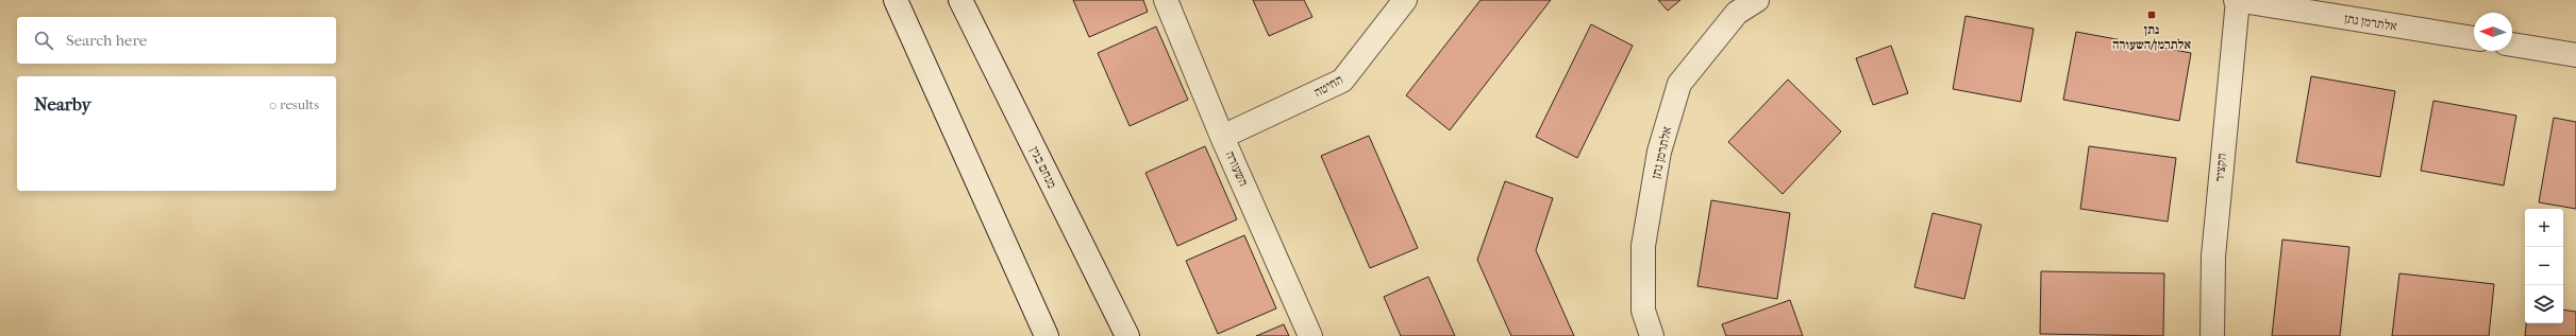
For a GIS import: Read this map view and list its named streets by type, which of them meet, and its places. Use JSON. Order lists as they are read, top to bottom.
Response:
{
  "streets": {
    "street": [
      "אלתרמן נתן",
      "החיטה",
      "מנחם בגין",
      "הקציר",
      "השעורה"
    ]
  },
  "crossings": [
    ["אלתרמן נתן", "הקציר"],
    ["החיטה", "השעורה"]
  ],
  "places": {
    "transit": ["נתן אלתרמן/השעורה"]
  },
  "north": "left",
  "page": {
    "search": "Search here",
    "heading": ["Nearby", "0 results"],
    "map_buttons": ["+", "−"]
  }
}
